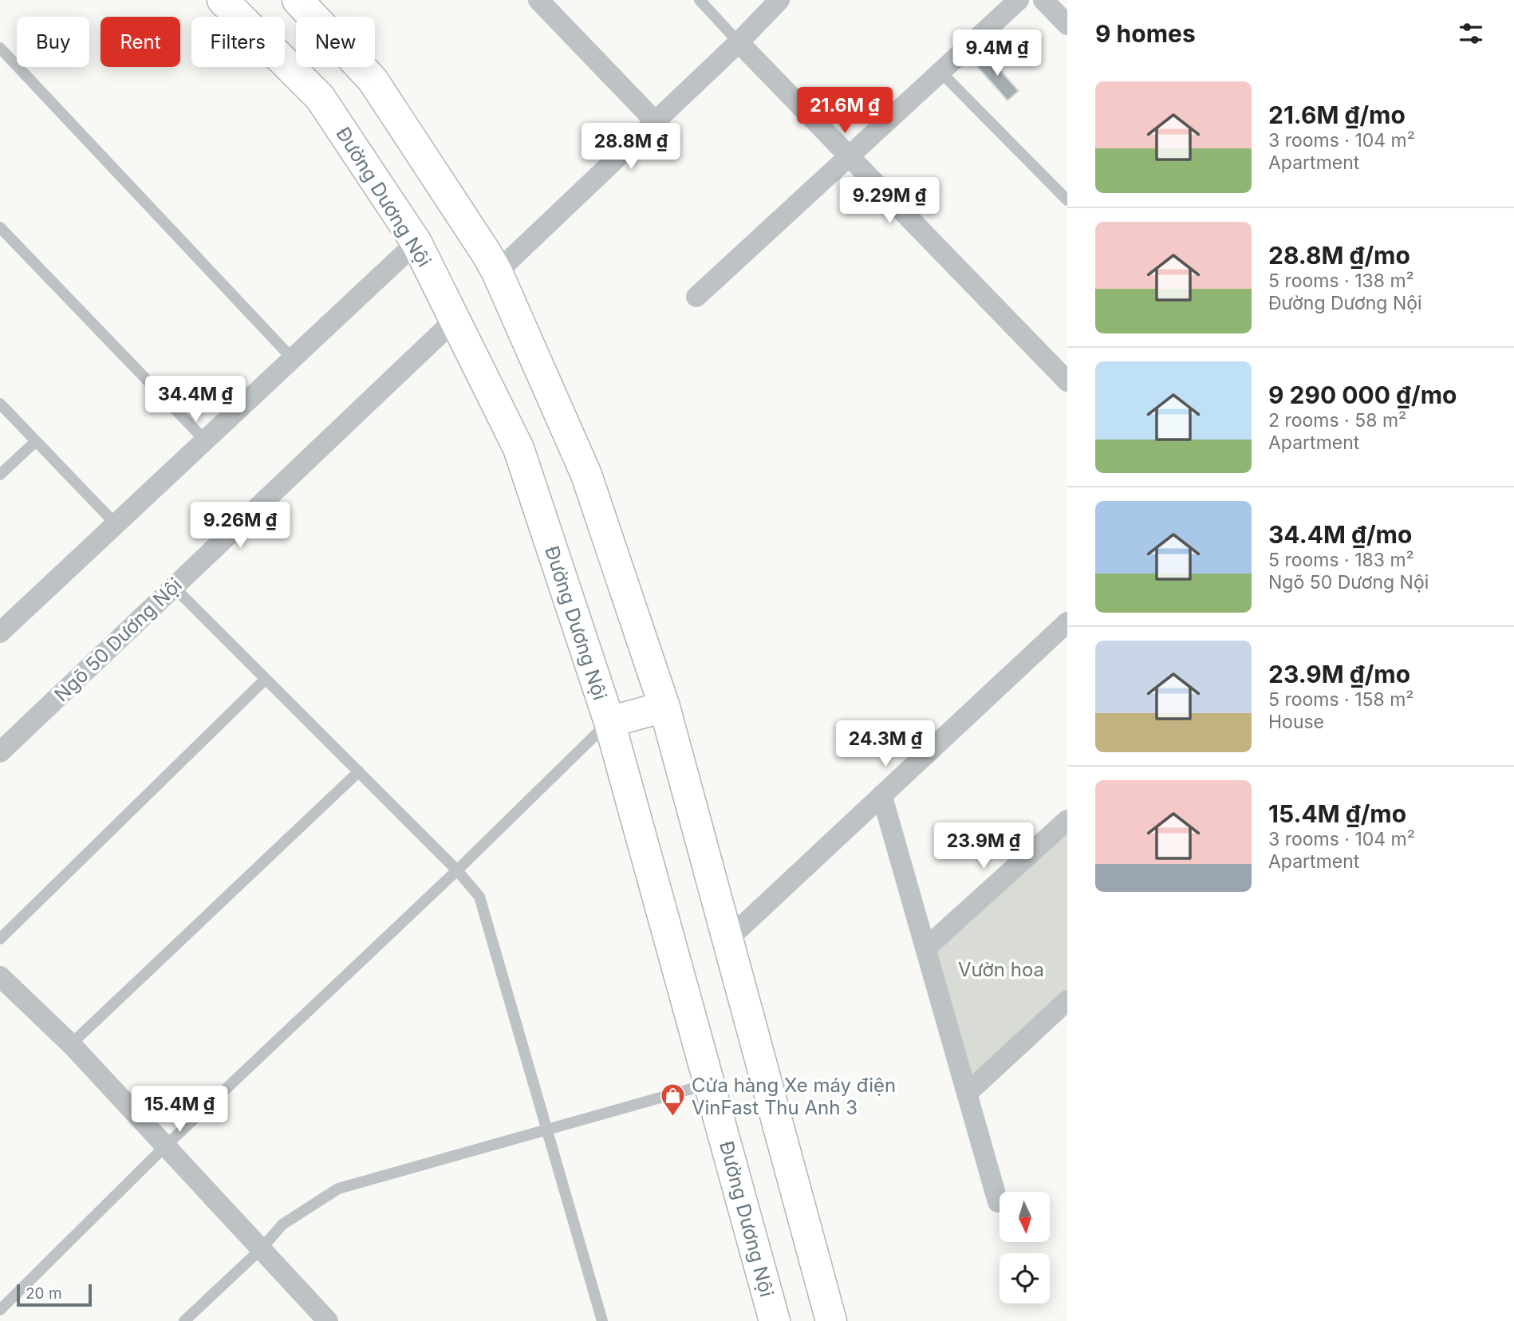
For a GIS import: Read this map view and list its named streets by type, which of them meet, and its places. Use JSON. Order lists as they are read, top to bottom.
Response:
{
  "streets": {
    "main road": ["Đường Dương Nội"],
    "street": ["Ngõ 50 Dương Nội"]
  },
  "crossings": [
    ["Đường Dương Nội", "Ngõ 50 Dương Nội"]
  ],
  "parks": ["Vườn hoa"],
  "places": {
    "shop": ["Cửa hàng Xe máy điện VinFast Thu Anh 3"]
  },
  "scale_bar": "20 m",
  "north": "bottom",
  "page": {
    "heading": "9 homes",
    "chip": [
      "Buy",
      "Rent",
      "Filters",
      "New"
    ],
    "price": [
      "9.4M ₫",
      "21.6M ₫",
      "28.8M ₫",
      "9.29M ₫",
      "34.4M ₫",
      "9.26M ₫",
      "24.3M ₫",
      "23.9M ₫",
      "15.4M ₫"
    ],
    "list": [
      {
        "name": "21.6M ₫/mo",
        "note": "3 rooms · 104 m² · Apartment"
      },
      {
        "name": "28.8M ₫/mo",
        "note": "5 rooms · 138 m² · Đường Dương Nội"
      },
      {
        "name": "9 290 000 ₫/mo",
        "note": "2 rooms · 58 m² · Apartment"
      },
      {
        "name": "34.4M ₫/mo",
        "note": "5 rooms · 183 m² · Ngõ 50 Dương Nội"
      },
      {
        "name": "23.9M ₫/mo",
        "note": "5 rooms · 158 m² · House"
      },
      {
        "name": "15.4M ₫/mo",
        "note": "3 rooms · 104 m² · Apartment"
      }
    ],
    "scale": "20 m"
  }
}
